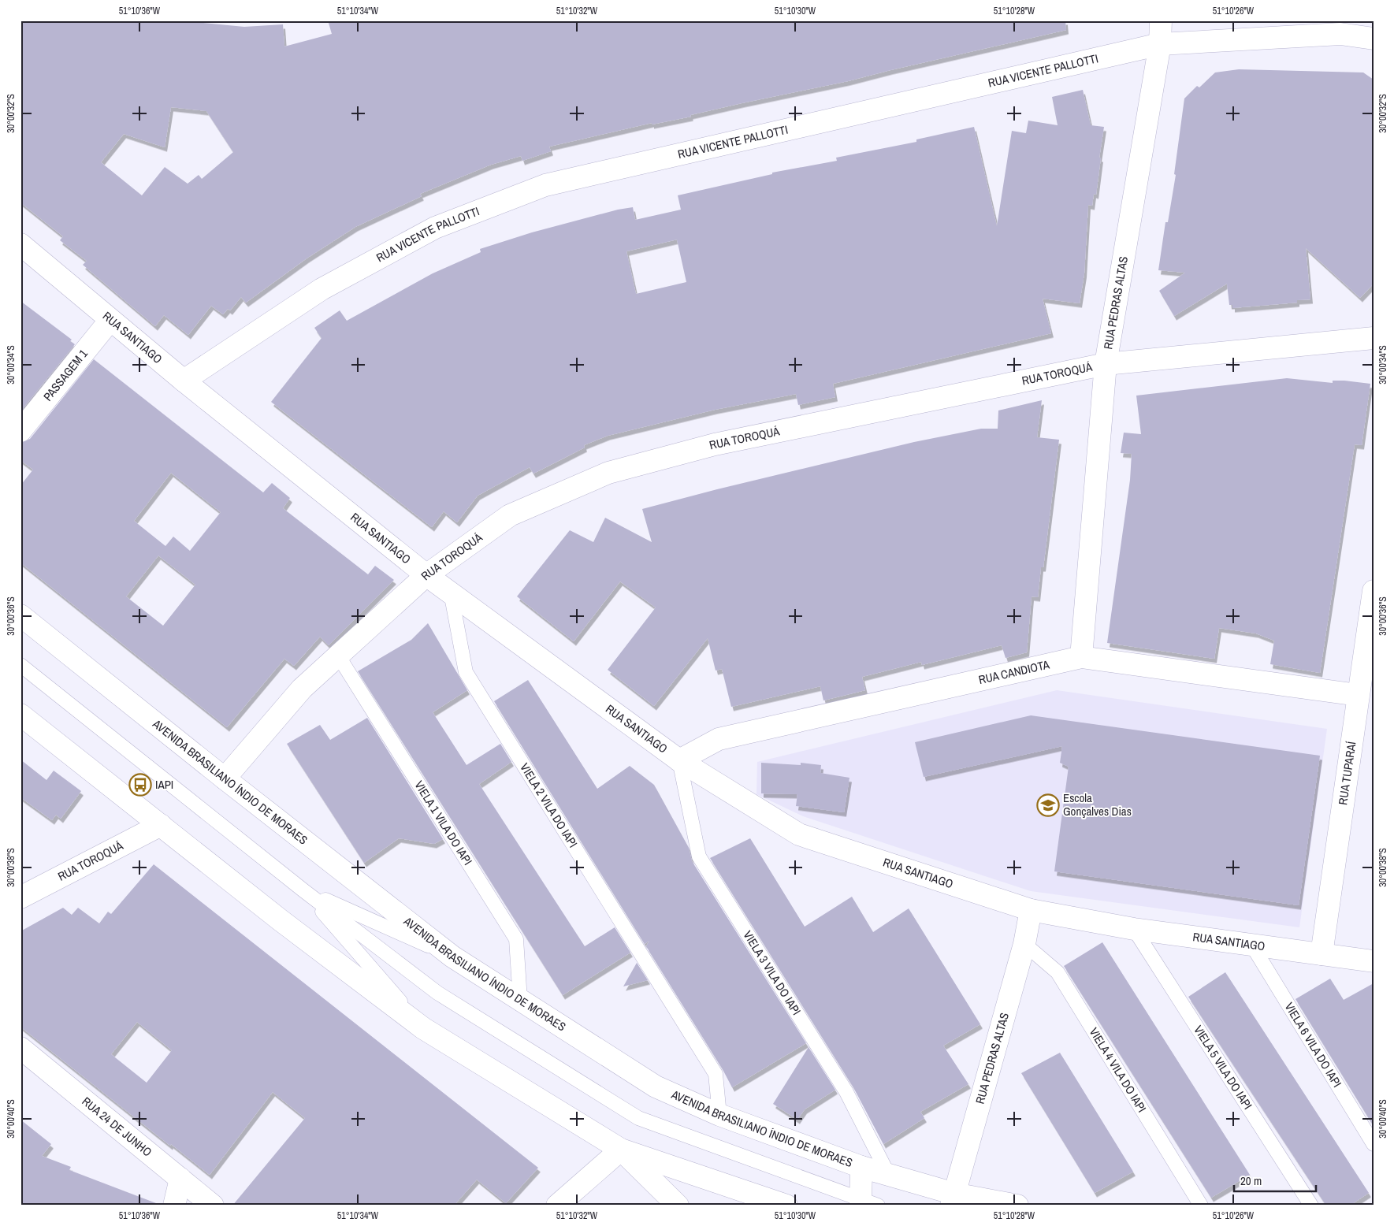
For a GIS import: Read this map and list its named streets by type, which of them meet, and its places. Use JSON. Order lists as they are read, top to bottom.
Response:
{
  "streets": {
    "street": [
      "RUA VICENTE PALLOTTI",
      "RUA PEDRAS ALTAS",
      "RUA SANTIAGO",
      "RUA TOROQUÁ",
      "PASSAGEM 1",
      "RUA CANDIOTA",
      "RUA TUPARAÍ",
      "AVENIDA BRASILIANO ÍNDIO DE MORAES",
      "RUA 24 DE JUNHO"
    ],
    "lane": [
      "VIELA 2 VILA DO IAPI",
      "VIELA 1 VILA DO IAPI",
      "VIELA 3 VILA DO IAPI",
      "VIELA 6 VILA DO IAPI",
      "VIELA 5 VILA DO IAPI",
      "VIELA 4 VILA DO IAPI"
    ]
  },
  "crossings": [
    ["RUA VICENTE PALLOTTI", "RUA PEDRAS ALTAS"],
    ["RUA VICENTE PALLOTTI", "RUA SANTIAGO"],
    ["RUA PEDRAS ALTAS", "RUA SANTIAGO"],
    ["RUA PEDRAS ALTAS", "RUA TOROQUÁ"],
    ["RUA PEDRAS ALTAS", "RUA CANDIOTA"],
    ["RUA PEDRAS ALTAS", "AVENIDA BRASILIANO ÍNDIO DE MORAES"],
    ["RUA PEDRAS ALTAS", "VIELA 4 VILA DO IAPI"],
    ["RUA SANTIAGO", "RUA TOROQUÁ"],
    ["RUA SANTIAGO", "PASSAGEM 1"],
    ["RUA SANTIAGO", "RUA CANDIOTA"],
    ["RUA SANTIAGO", "RUA TUPARAÍ"],
    ["RUA SANTIAGO", "VIELA 2 VILA DO IAPI"],
    ["RUA SANTIAGO", "VIELA 3 VILA DO IAPI"],
    ["RUA SANTIAGO", "VIELA 6 VILA DO IAPI"],
    ["RUA SANTIAGO", "VIELA 5 VILA DO IAPI"],
    ["RUA TOROQUÁ", "AVENIDA BRASILIANO ÍNDIO DE MORAES"],
    ["RUA TOROQUÁ", "VIELA 1 VILA DO IAPI"],
    ["RUA CANDIOTA", "RUA TUPARAÍ"],
    ["RUA CANDIOTA", "VIELA 3 VILA DO IAPI"],
    ["AVENIDA BRASILIANO ÍNDIO DE MORAES", "VIELA 2 VILA DO IAPI"],
    ["AVENIDA BRASILIANO ÍNDIO DE MORAES", "VIELA 1 VILA DO IAPI"],
    ["AVENIDA BRASILIANO ÍNDIO DE MORAES", "VIELA 3 VILA DO IAPI"]
  ],
  "places": {
    "bus stop": ["IAPI"],
    "school or university": ["Escola Gonçalves Dias"]
  },
  "scale_bar": "20 m",
  "coordinates": [
    "51°10'36\"W",
    "51°10'34\"W",
    "51°10'32\"W",
    "51°10'30\"W",
    "51°10'28\"W",
    "51°10'26\"W",
    "30°00'32\"S",
    "30°00'34\"S",
    "30°00'36\"S",
    "30°00'38\"S",
    "30°00'40\"S"
  ]
}
